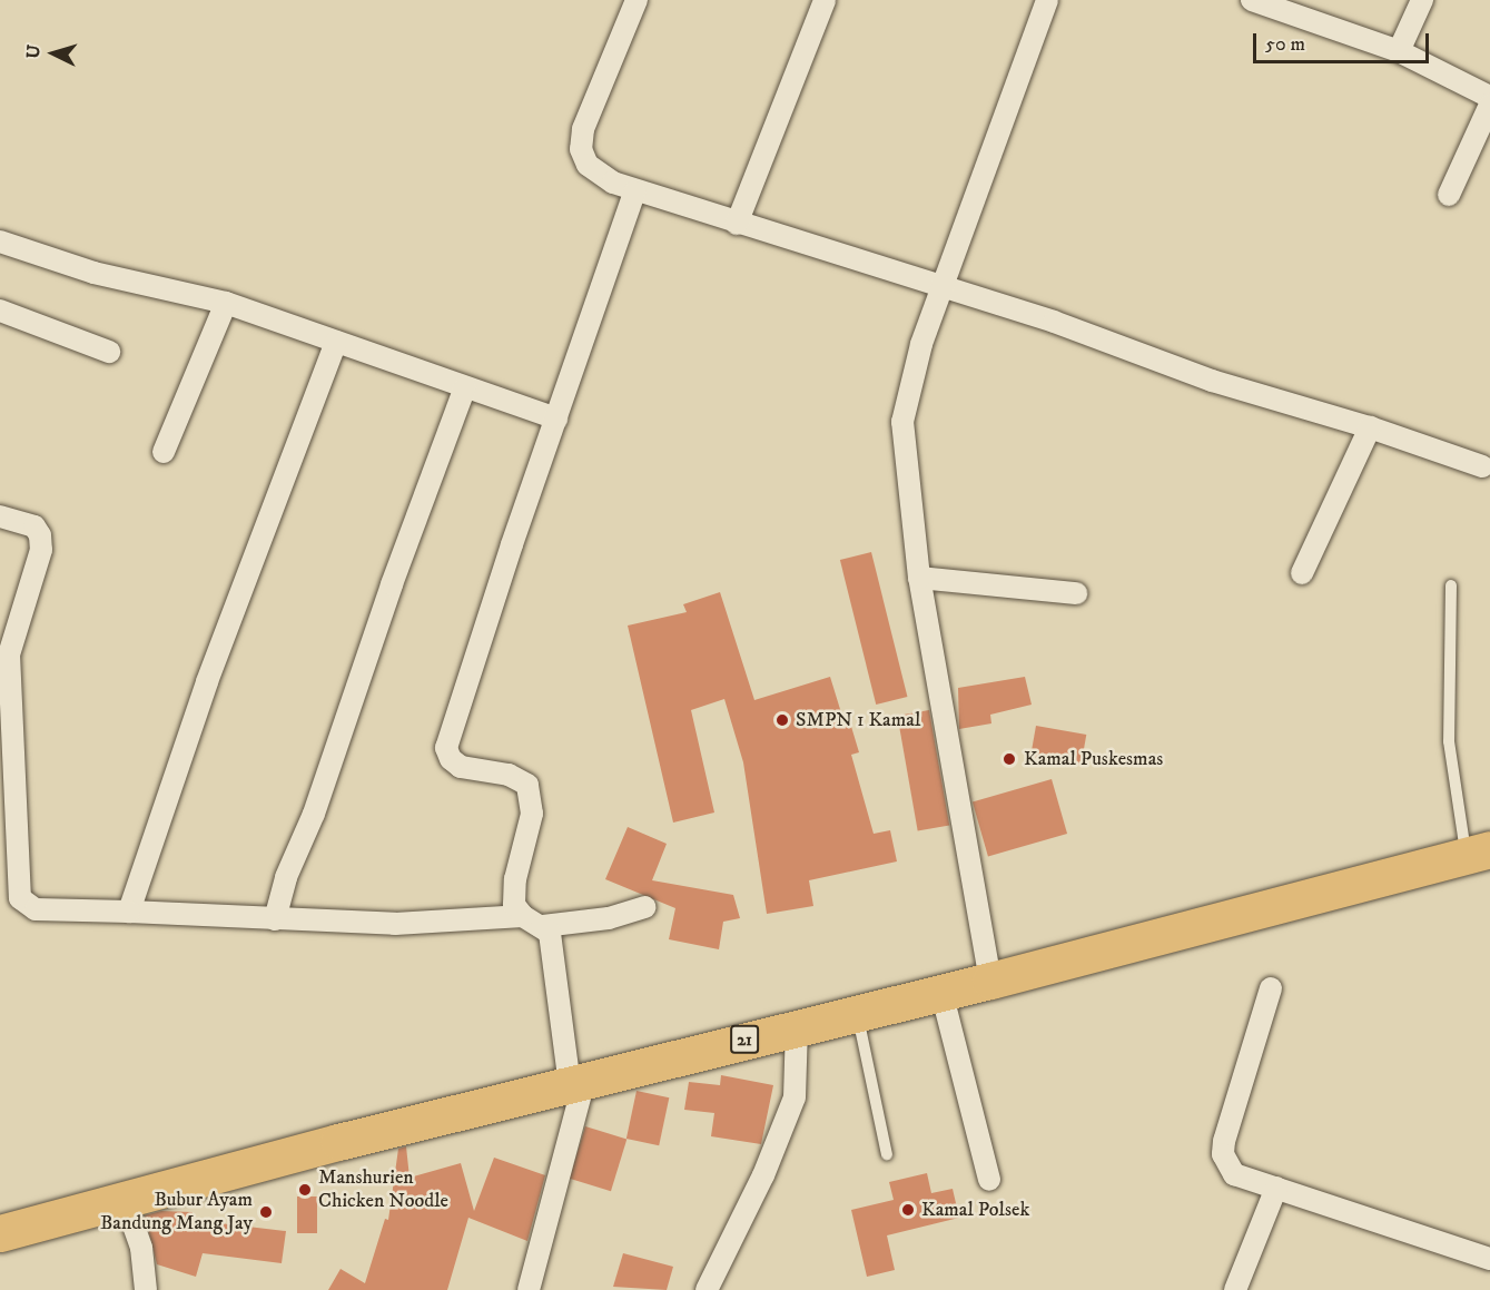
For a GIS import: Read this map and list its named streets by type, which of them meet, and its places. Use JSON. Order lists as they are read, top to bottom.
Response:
{
  "streets": {
    "highway": ["21"]
  },
  "places": [
    "SMPN 1 Kamal",
    "Kamal Puskesmas",
    "Manshurien Chicken Noodle",
    "Kamal Polsek",
    "Bubur Ayam Bandung Mang Jay"
  ],
  "scale_bar": "50 m",
  "north": "left"
}
